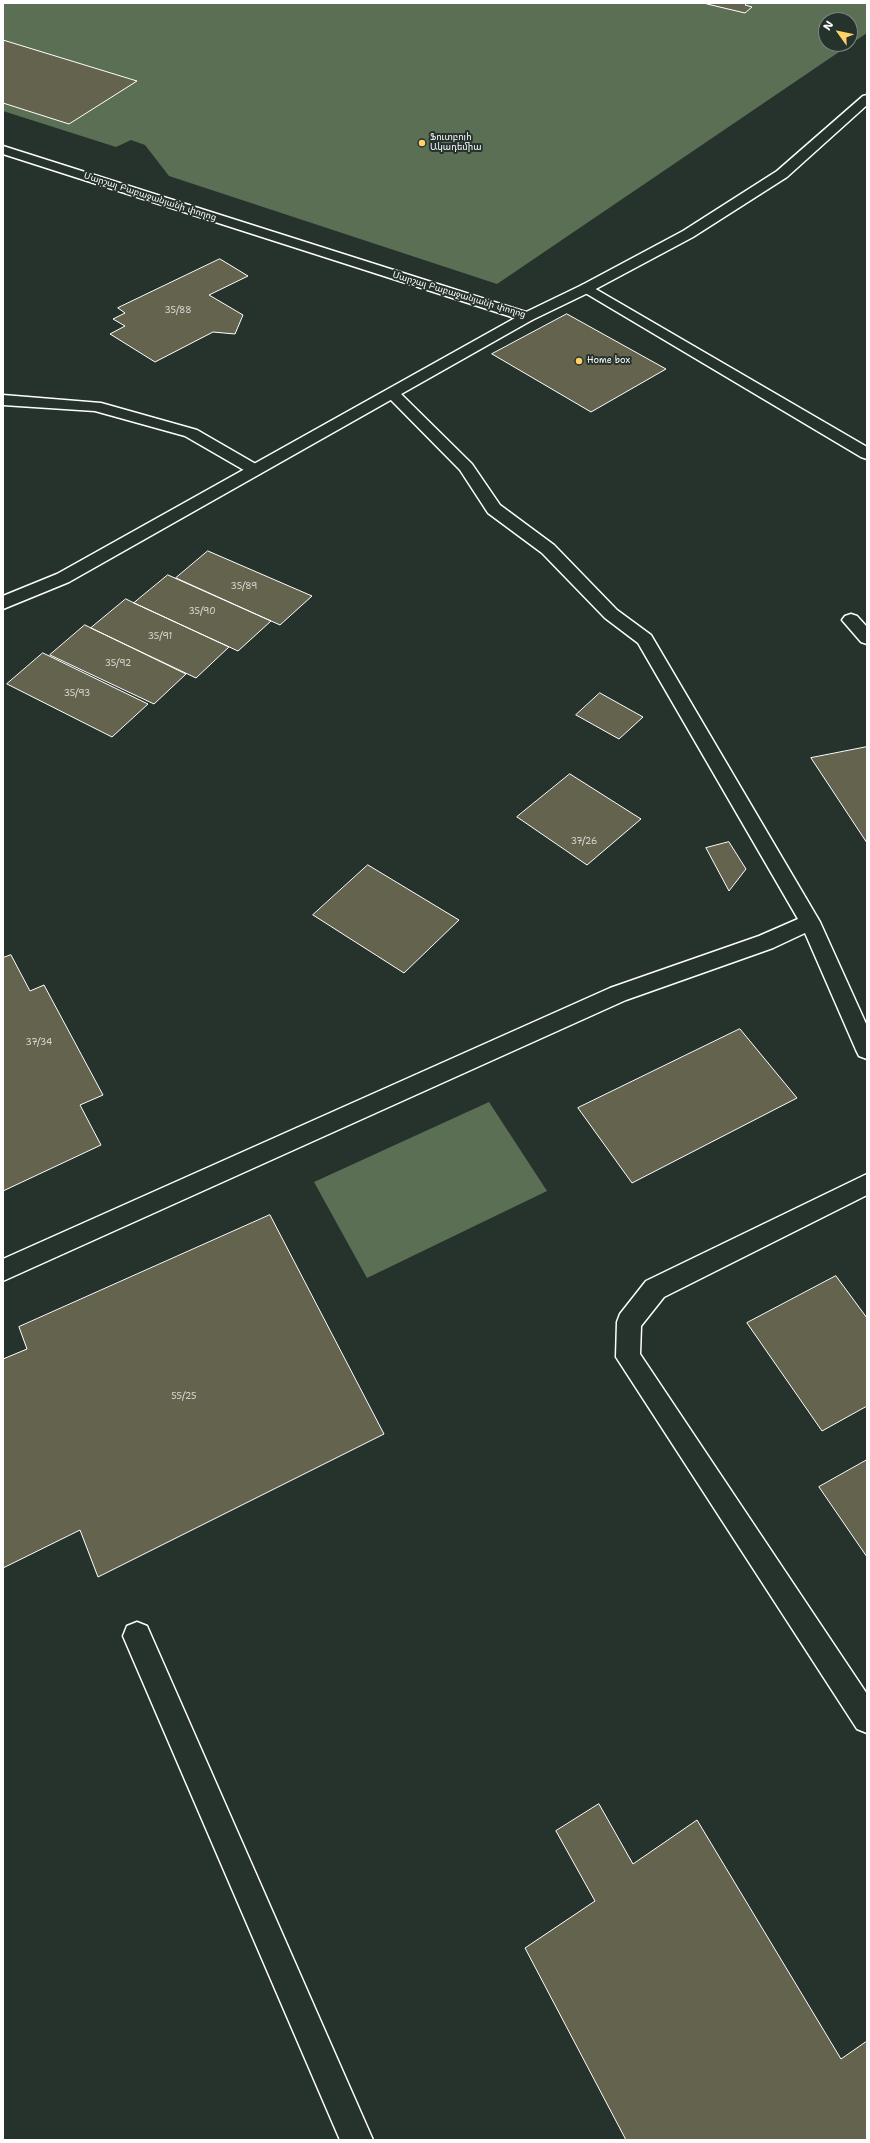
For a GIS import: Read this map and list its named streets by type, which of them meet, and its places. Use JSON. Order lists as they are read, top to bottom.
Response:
{
  "streets": {
    "street": ["Մարշալ Բաբաջանյանի փողոց"]
  },
  "places": ["Ֆուտբոլի Ակադեմիա", "Home box"],
  "house_numbers": [
    "35/88",
    "35/89",
    "35/90",
    "35/91",
    "35/92",
    "35/93",
    "37/26",
    "37/34",
    "55/25"
  ],
  "north": "top left"
}
